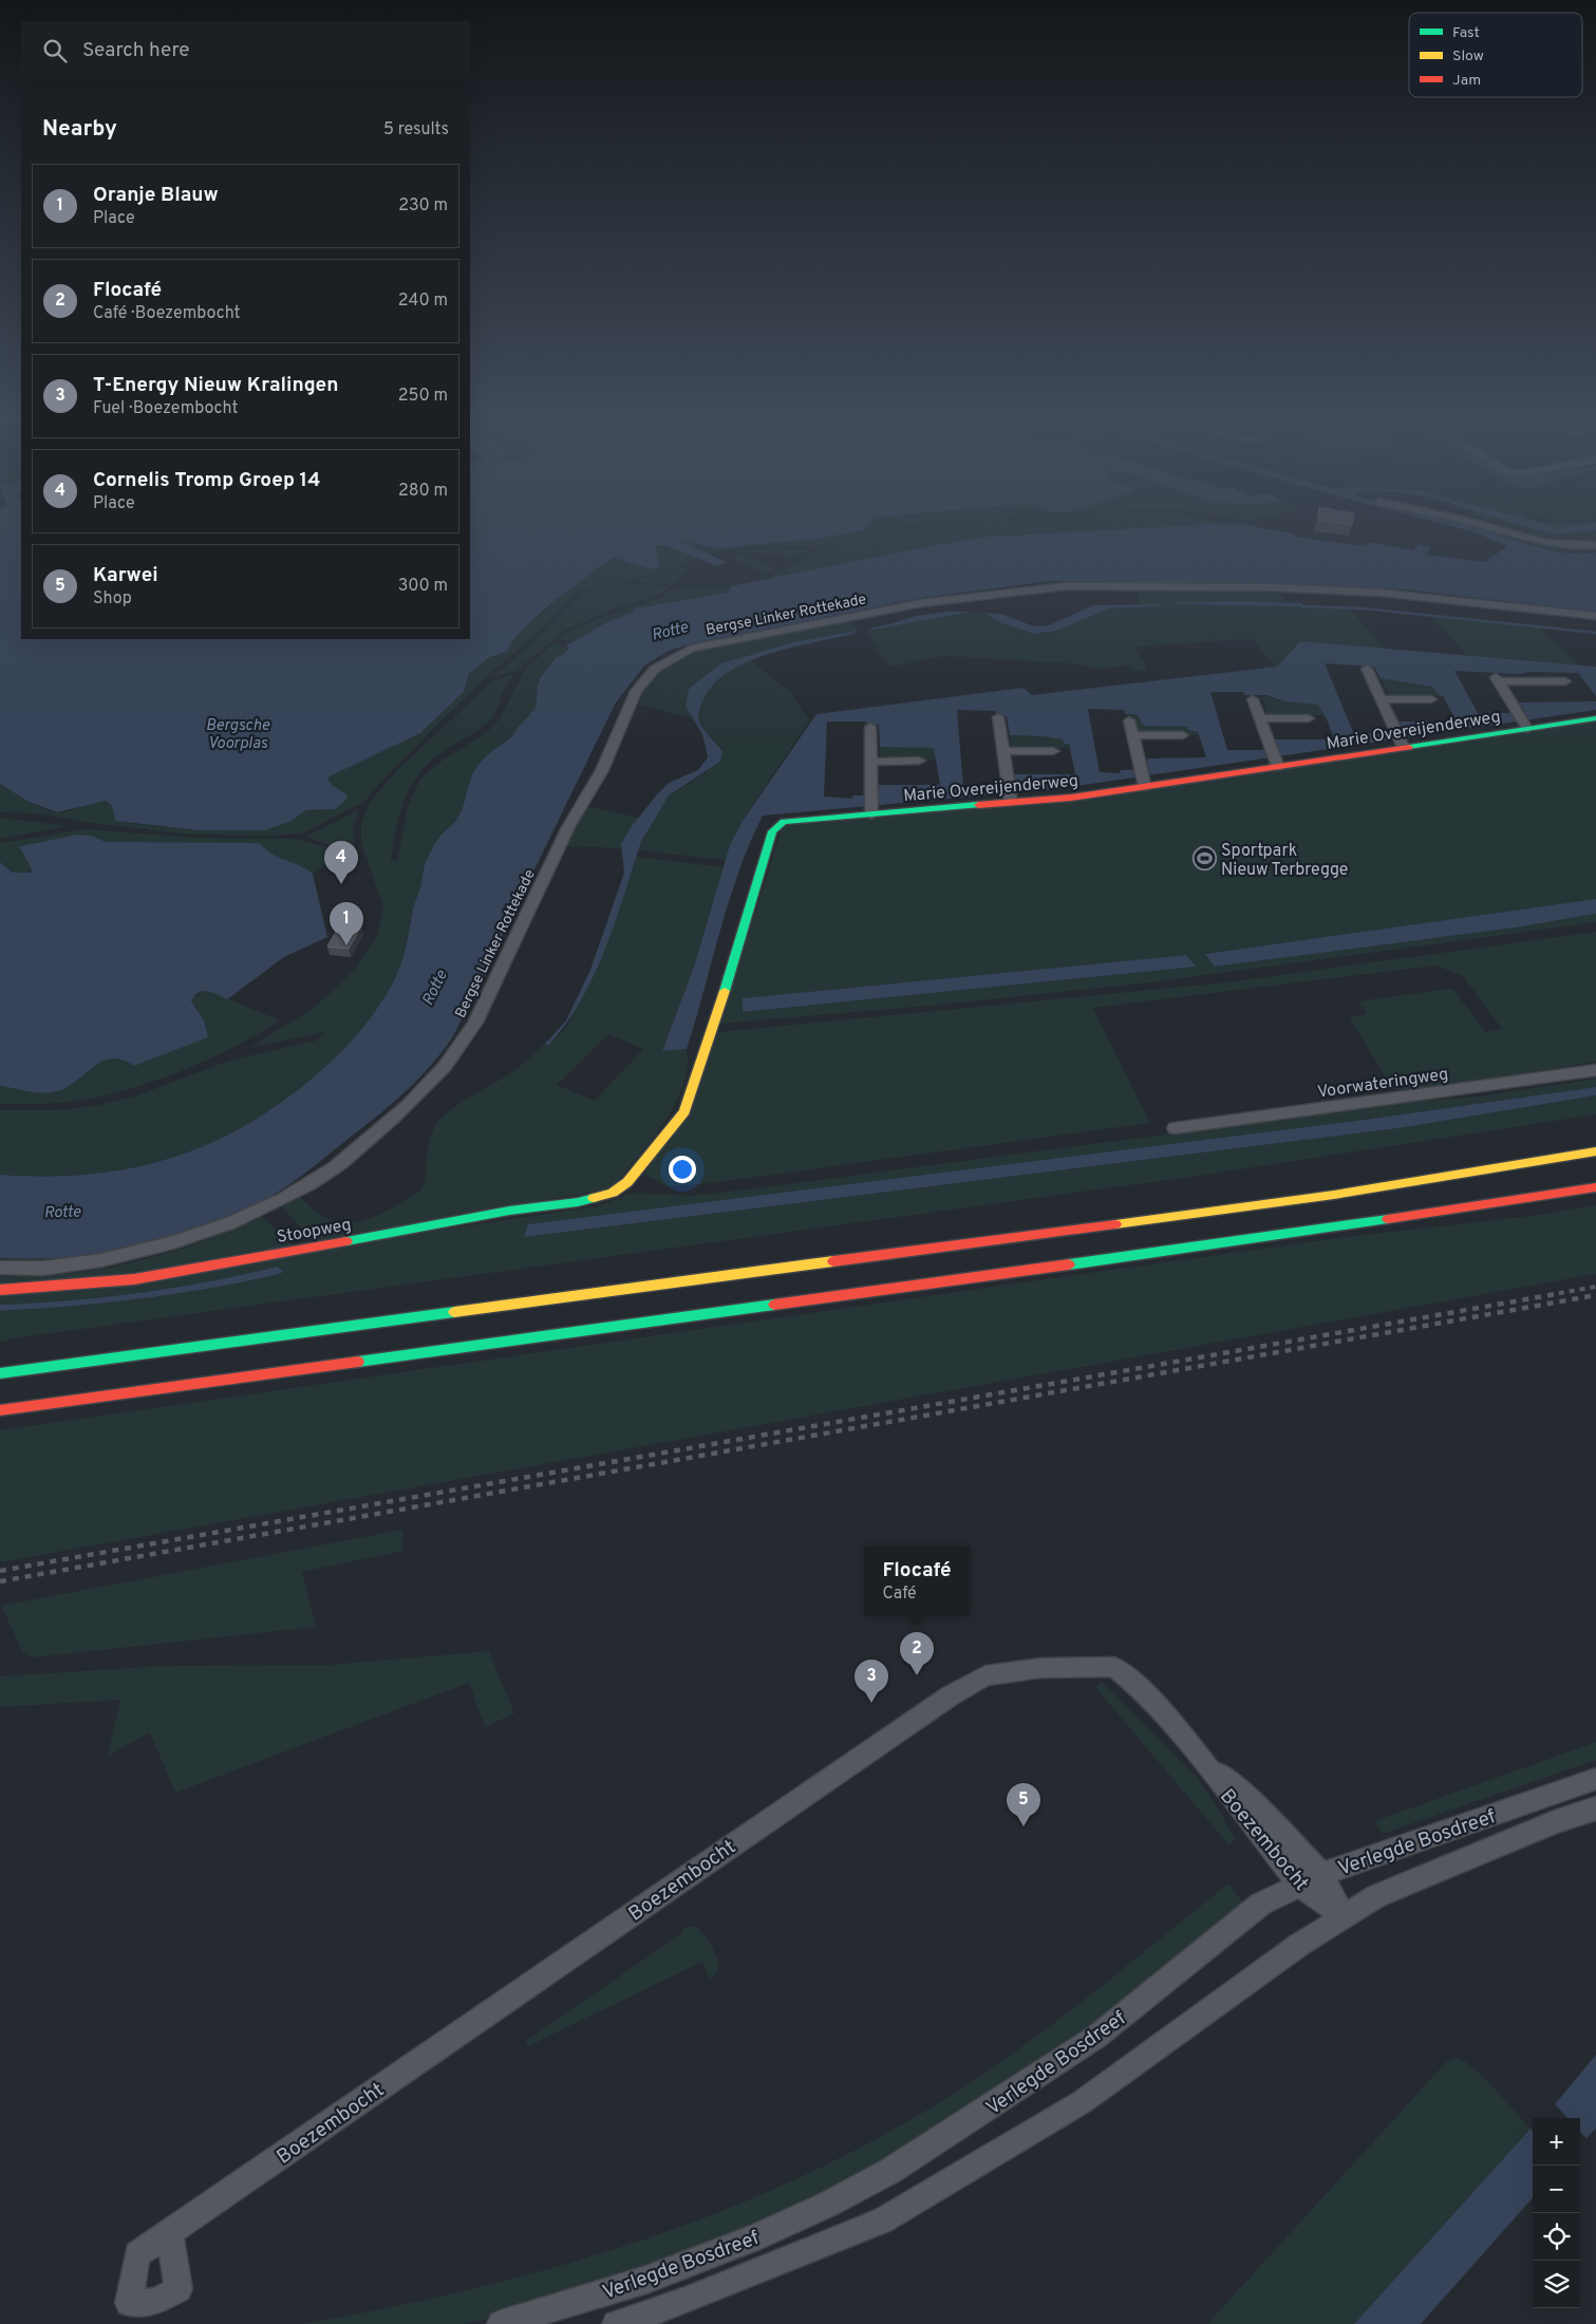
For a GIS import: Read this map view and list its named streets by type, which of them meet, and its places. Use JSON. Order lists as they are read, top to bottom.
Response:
{
  "streets": {
    "main road": ["Marie Overeijenderweg", "Stoopweg"],
    "street": [
      "Bergse Linker Rottekade",
      "Voorwateringweg",
      "Boezembocht",
      "Verlegde Bosdreef"
    ]
  },
  "crossings": [
    ["Marie Overeijenderweg", "Stoopweg"],
    ["Boezembocht", "Verlegde Bosdreef"]
  ],
  "water": ["Rotte", "Bergsche Voorplas"],
  "places": {
    "sports": ["Sportpark Nieuw Terbregge"]
  },
  "legend": ["Fast", "Slow", "Jam"],
  "page": {
    "search": "Search here",
    "heading": ["Nearby", "5 results"],
    "list": [
      {
        "mark": "1",
        "name": "Oranje Blauw",
        "note": "Place",
        "value": "230 m"
      },
      {
        "mark": "2",
        "name": "Flocafé",
        "note": "Café · Boezembocht",
        "value": "240 m"
      },
      {
        "mark": "3",
        "name": "T-Energy Nieuw Kralingen",
        "note": "Fuel · Boezembocht",
        "value": "250 m"
      },
      {
        "mark": "4",
        "name": "Cornelis Tromp Groep 14",
        "note": "Place",
        "value": "280 m"
      },
      {
        "mark": "5",
        "name": "Karwei",
        "note": "Shop",
        "value": "300 m"
      }
    ],
    "pins": [
      "4",
      "1",
      "2",
      "3",
      "5"
    ],
    "popup": ["Flocafé", "Café"],
    "map_buttons": ["+", "−"]
  }
}
